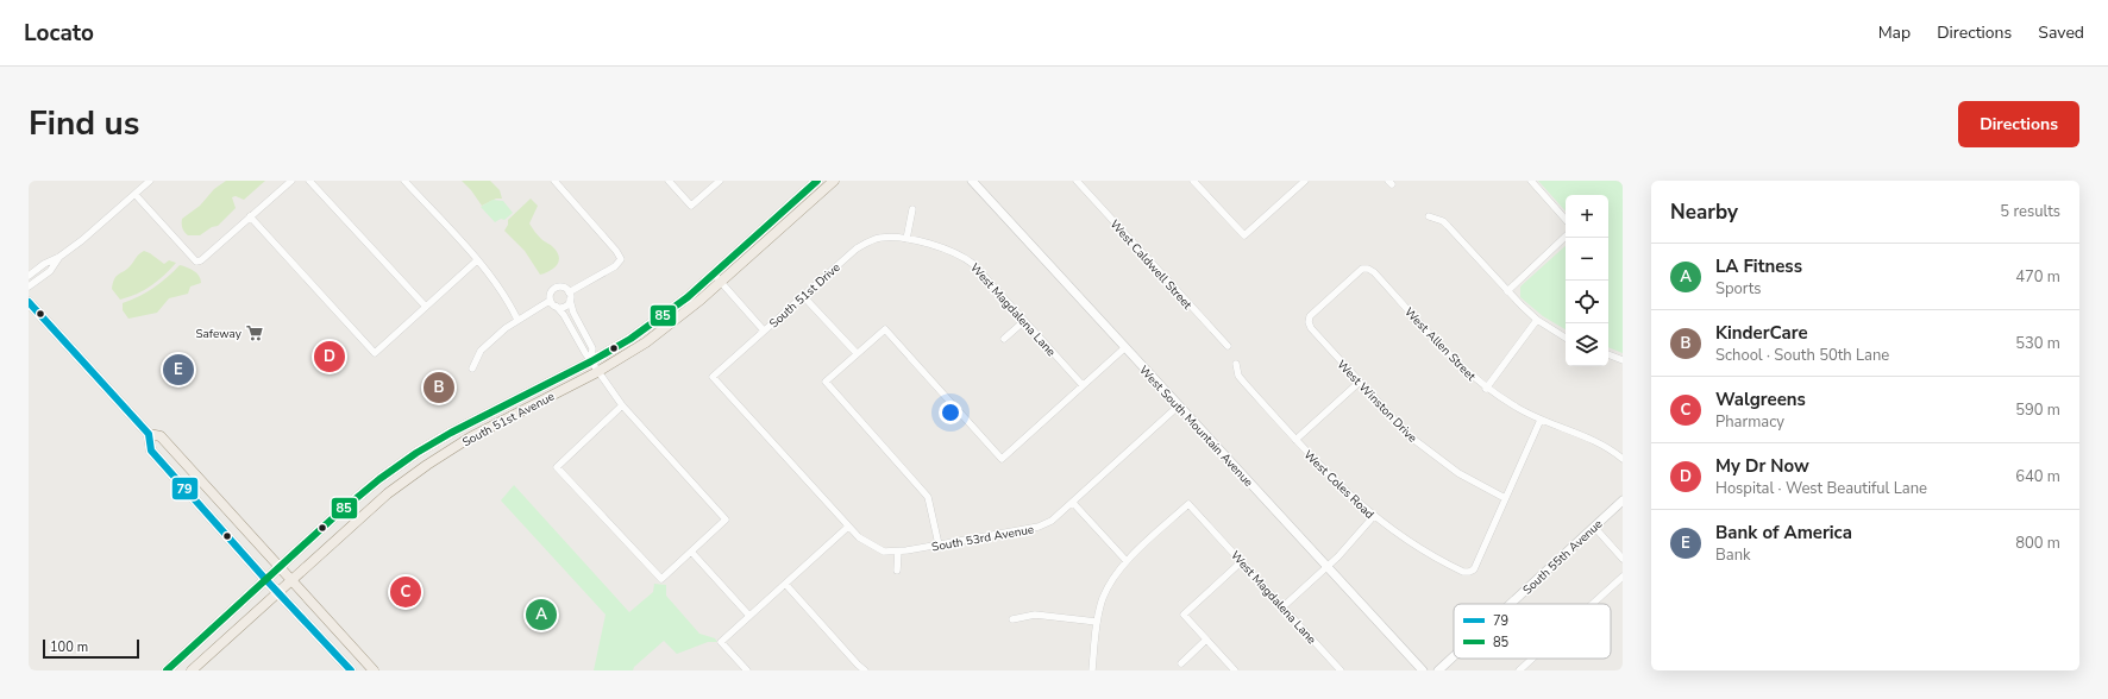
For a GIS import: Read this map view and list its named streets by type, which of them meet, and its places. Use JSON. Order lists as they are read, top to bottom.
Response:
{
  "streets": {
    "main road": ["South 51st Avenue"],
    "street": [
      "West Caldwell Street",
      "South 51st Drive",
      "West Magdalena Lane",
      "West Allen Street",
      "West Winston Drive",
      "West South Mountain Avenue",
      "West Coles Road",
      "South 53rd Avenue",
      "South 55th Avenue"
    ]
  },
  "crossings": [
    ["South 51st Drive", "West Magdalena Lane"],
    ["South 51st Drive", "South 53rd Avenue"],
    ["West Allen Street", "West Winston Drive"],
    ["West Winston Drive", "West Coles Road"],
    ["West South Mountain Avenue", "South 53rd Avenue"]
  ],
  "places": {
    "supermarket": ["Safeway"]
  },
  "lines": ["transit line 85", "transit line 79"],
  "legend": ["79", "85"],
  "scale_bar": "100 m",
  "page": {
    "header": "Locato",
    "nav": ["Map", "Directions", "Saved"],
    "title": "Find us",
    "buttons": "Directions",
    "heading": ["Nearby", "5 results"],
    "map_buttons": ["+", "−"],
    "list": [
      {
        "mark": "A",
        "name": "LA Fitness",
        "note": "Sports",
        "value": "470 m"
      },
      {
        "mark": "B",
        "name": "KinderCare",
        "note": "School · South 50th Lane",
        "value": "530 m"
      },
      {
        "mark": "C",
        "name": "Walgreens",
        "note": "Pharmacy",
        "value": "590 m"
      },
      {
        "mark": "D",
        "name": "My Dr Now",
        "note": "Hospital · West Beautiful Lane",
        "value": "640 m"
      },
      {
        "mark": "E",
        "name": "Bank of America",
        "note": "Bank",
        "value": "800 m"
      }
    ],
    "pins": [
      "D",
      "E",
      "B",
      "C",
      "A"
    ],
    "scale": "100 m"
  }
}
